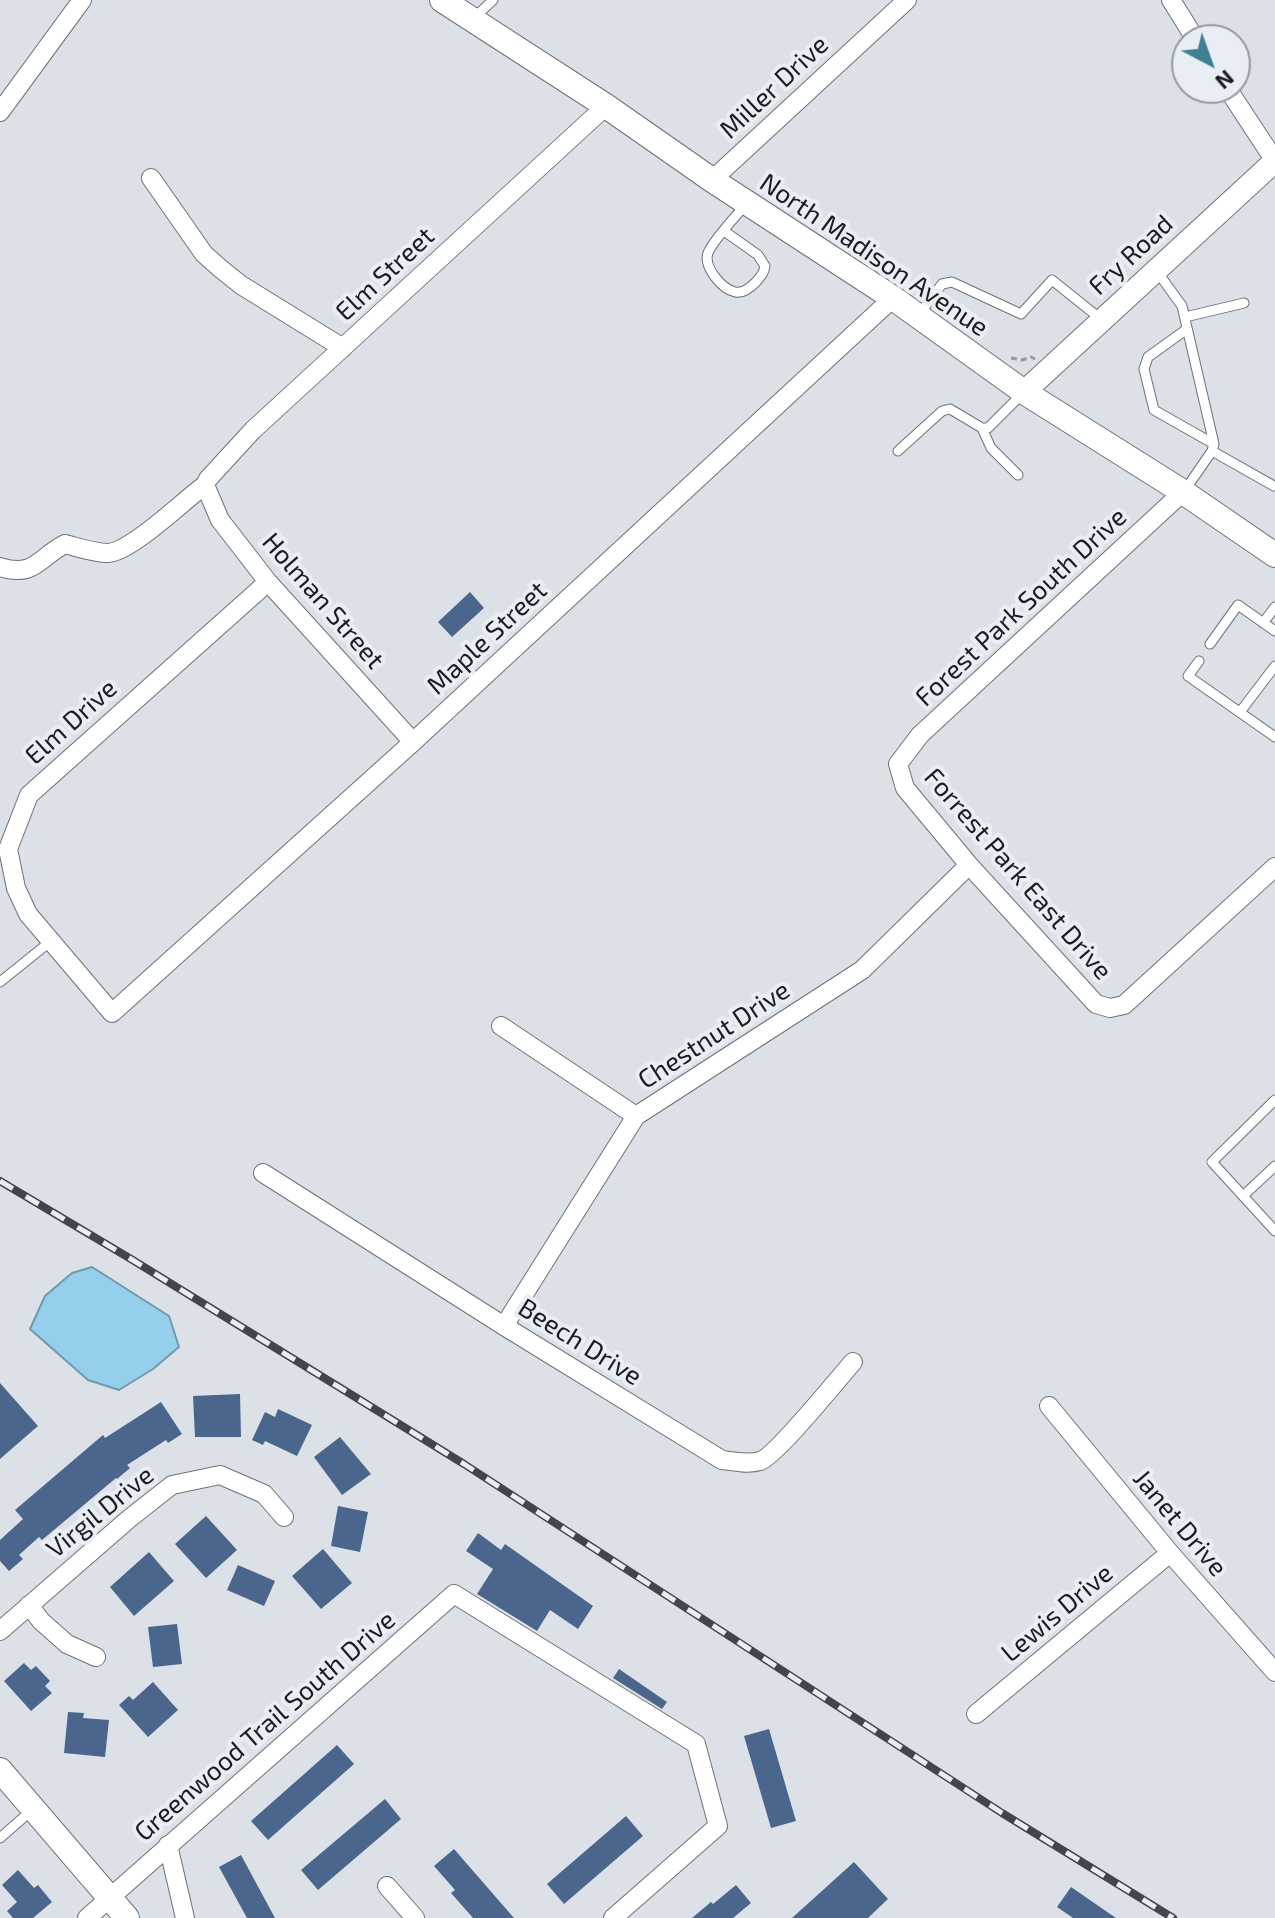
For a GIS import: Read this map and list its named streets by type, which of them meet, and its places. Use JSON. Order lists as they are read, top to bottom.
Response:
{
  "streets": {
    "main road": ["North Madison Avenue"],
    "street": [
      "Miller Drive",
      "Fry Road",
      "Elm Street",
      "Holman Street",
      "Forest Park South Drive",
      "Maple Street",
      "Elm Drive",
      "Forrest Park East Drive",
      "Chestnut Drive",
      "Beech Drive",
      "Virgil Drive",
      "Janet Drive",
      "Lewis Drive",
      "Greenwood Trail South Drive"
    ]
  },
  "crossings": [
    ["Miller Drive", "North Madison Avenue"],
    ["North Madison Avenue", "Fry Road"],
    ["North Madison Avenue", "Elm Street"],
    ["North Madison Avenue", "Forest Park South Drive"],
    ["North Madison Avenue", "Maple Street"],
    ["Elm Street", "Holman Street"],
    ["Holman Street", "Maple Street"],
    ["Holman Street", "Elm Drive"],
    ["Forest Park South Drive", "Forrest Park East Drive"],
    ["Maple Street", "Elm Drive"],
    ["Forrest Park East Drive", "Chestnut Drive"],
    ["Chestnut Drive", "Beech Drive"],
    ["Janet Drive", "Lewis Drive"]
  ],
  "north": "bottom right"
}
